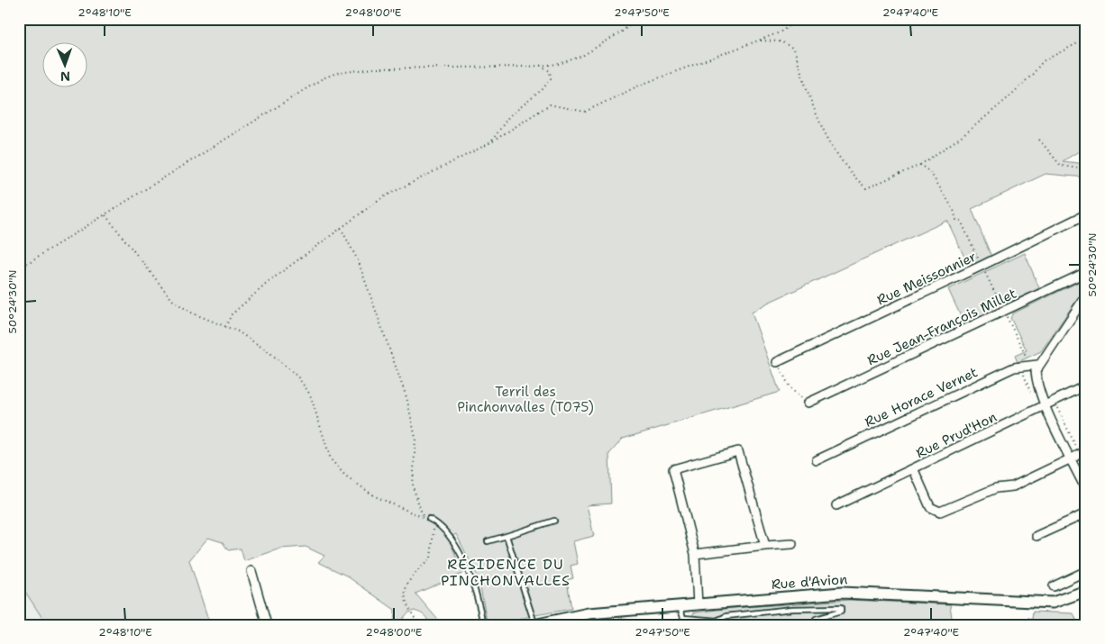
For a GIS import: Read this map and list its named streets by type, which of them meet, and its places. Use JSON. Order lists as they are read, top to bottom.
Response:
{
  "streets": {
    "street": [
      "Rue Meissonnier",
      "Rue Jean-François Millet",
      "Rue Horace Vernet",
      "Rue Prud'Hon",
      "Rue d'Avion"
    ]
  },
  "districts": ["RÉSIDENCE DU PINCHONVALLES"],
  "parks": ["Terril des Pinchonvalles (T075)"],
  "north": "bottom",
  "coordinates": [
    "2°48'10\"E",
    "2°48'00\"E",
    "2°47'50\"E",
    "2°47'40\"E",
    "50°24'30\"N"
  ]
}
